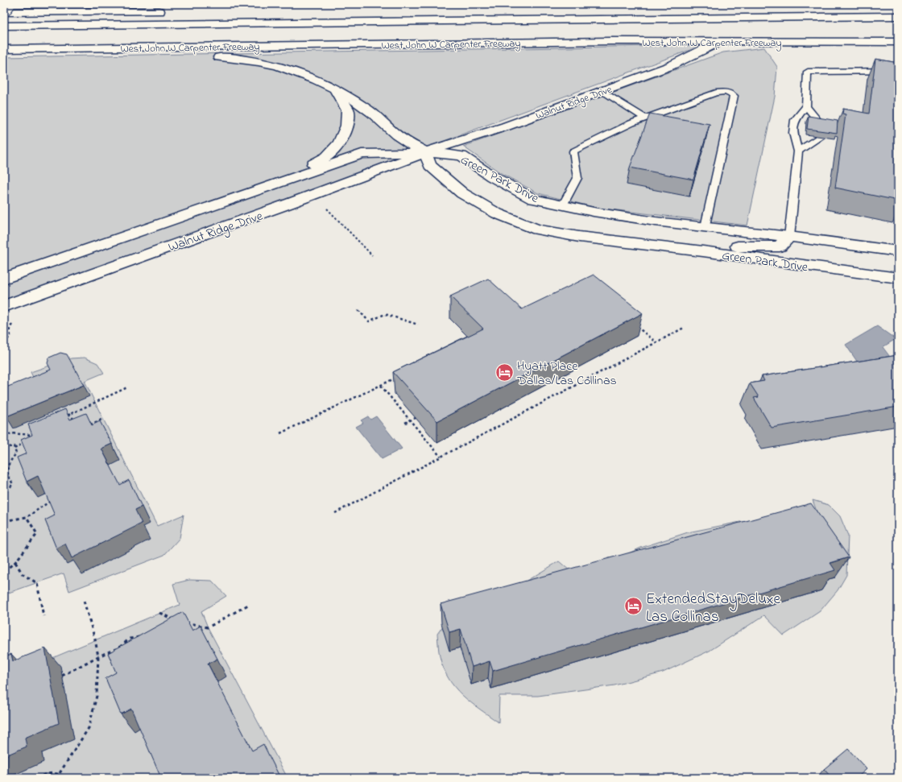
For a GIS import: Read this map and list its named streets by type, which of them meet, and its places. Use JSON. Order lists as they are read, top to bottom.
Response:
{
  "streets": {
    "main road": ["West John W Carpenter Freeway", "Walnut Ridge Drive", "Green Park Drive"]
  },
  "crossings": [
    ["West John W Carpenter Freeway", "Walnut Ridge Drive"],
    ["Walnut Ridge Drive", "Green Park Drive"]
  ],
  "places": {
    "hotel": ["Hyatt Place Dallas/Las Collinas", "ExtendedStayDeluxe Las Collinas"]
  }
}
